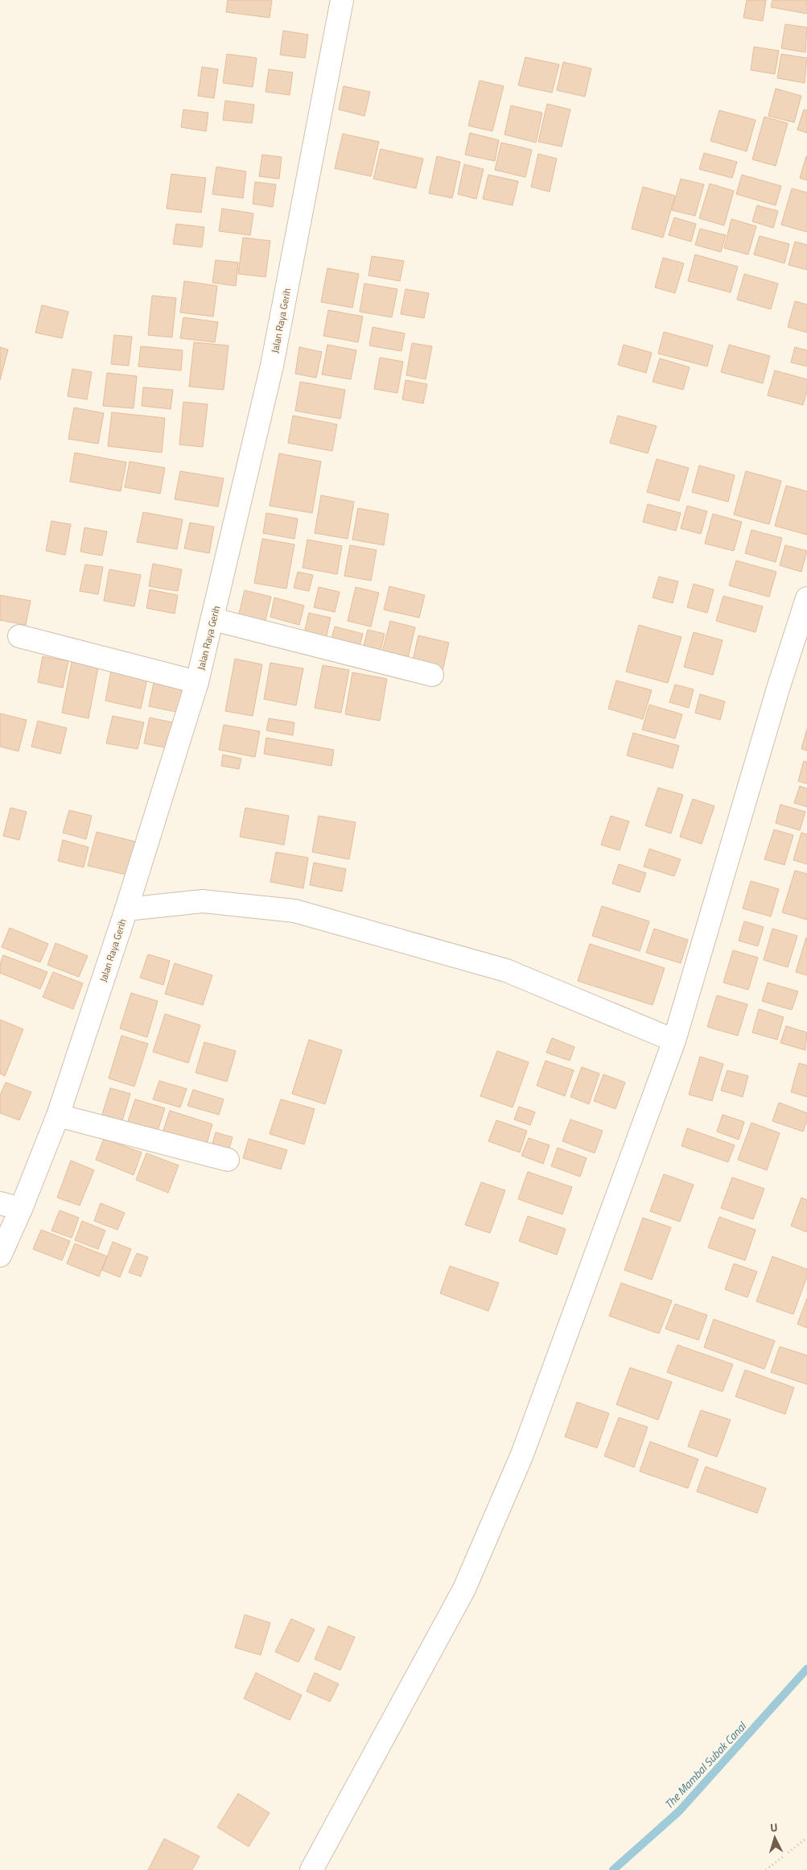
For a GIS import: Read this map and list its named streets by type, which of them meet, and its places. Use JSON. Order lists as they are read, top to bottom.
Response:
{
  "streets": {
    "street": ["Jalan Raya Gerih"]
  },
  "water": ["The Mambal Subak Canal"],
  "north": "top"
}
